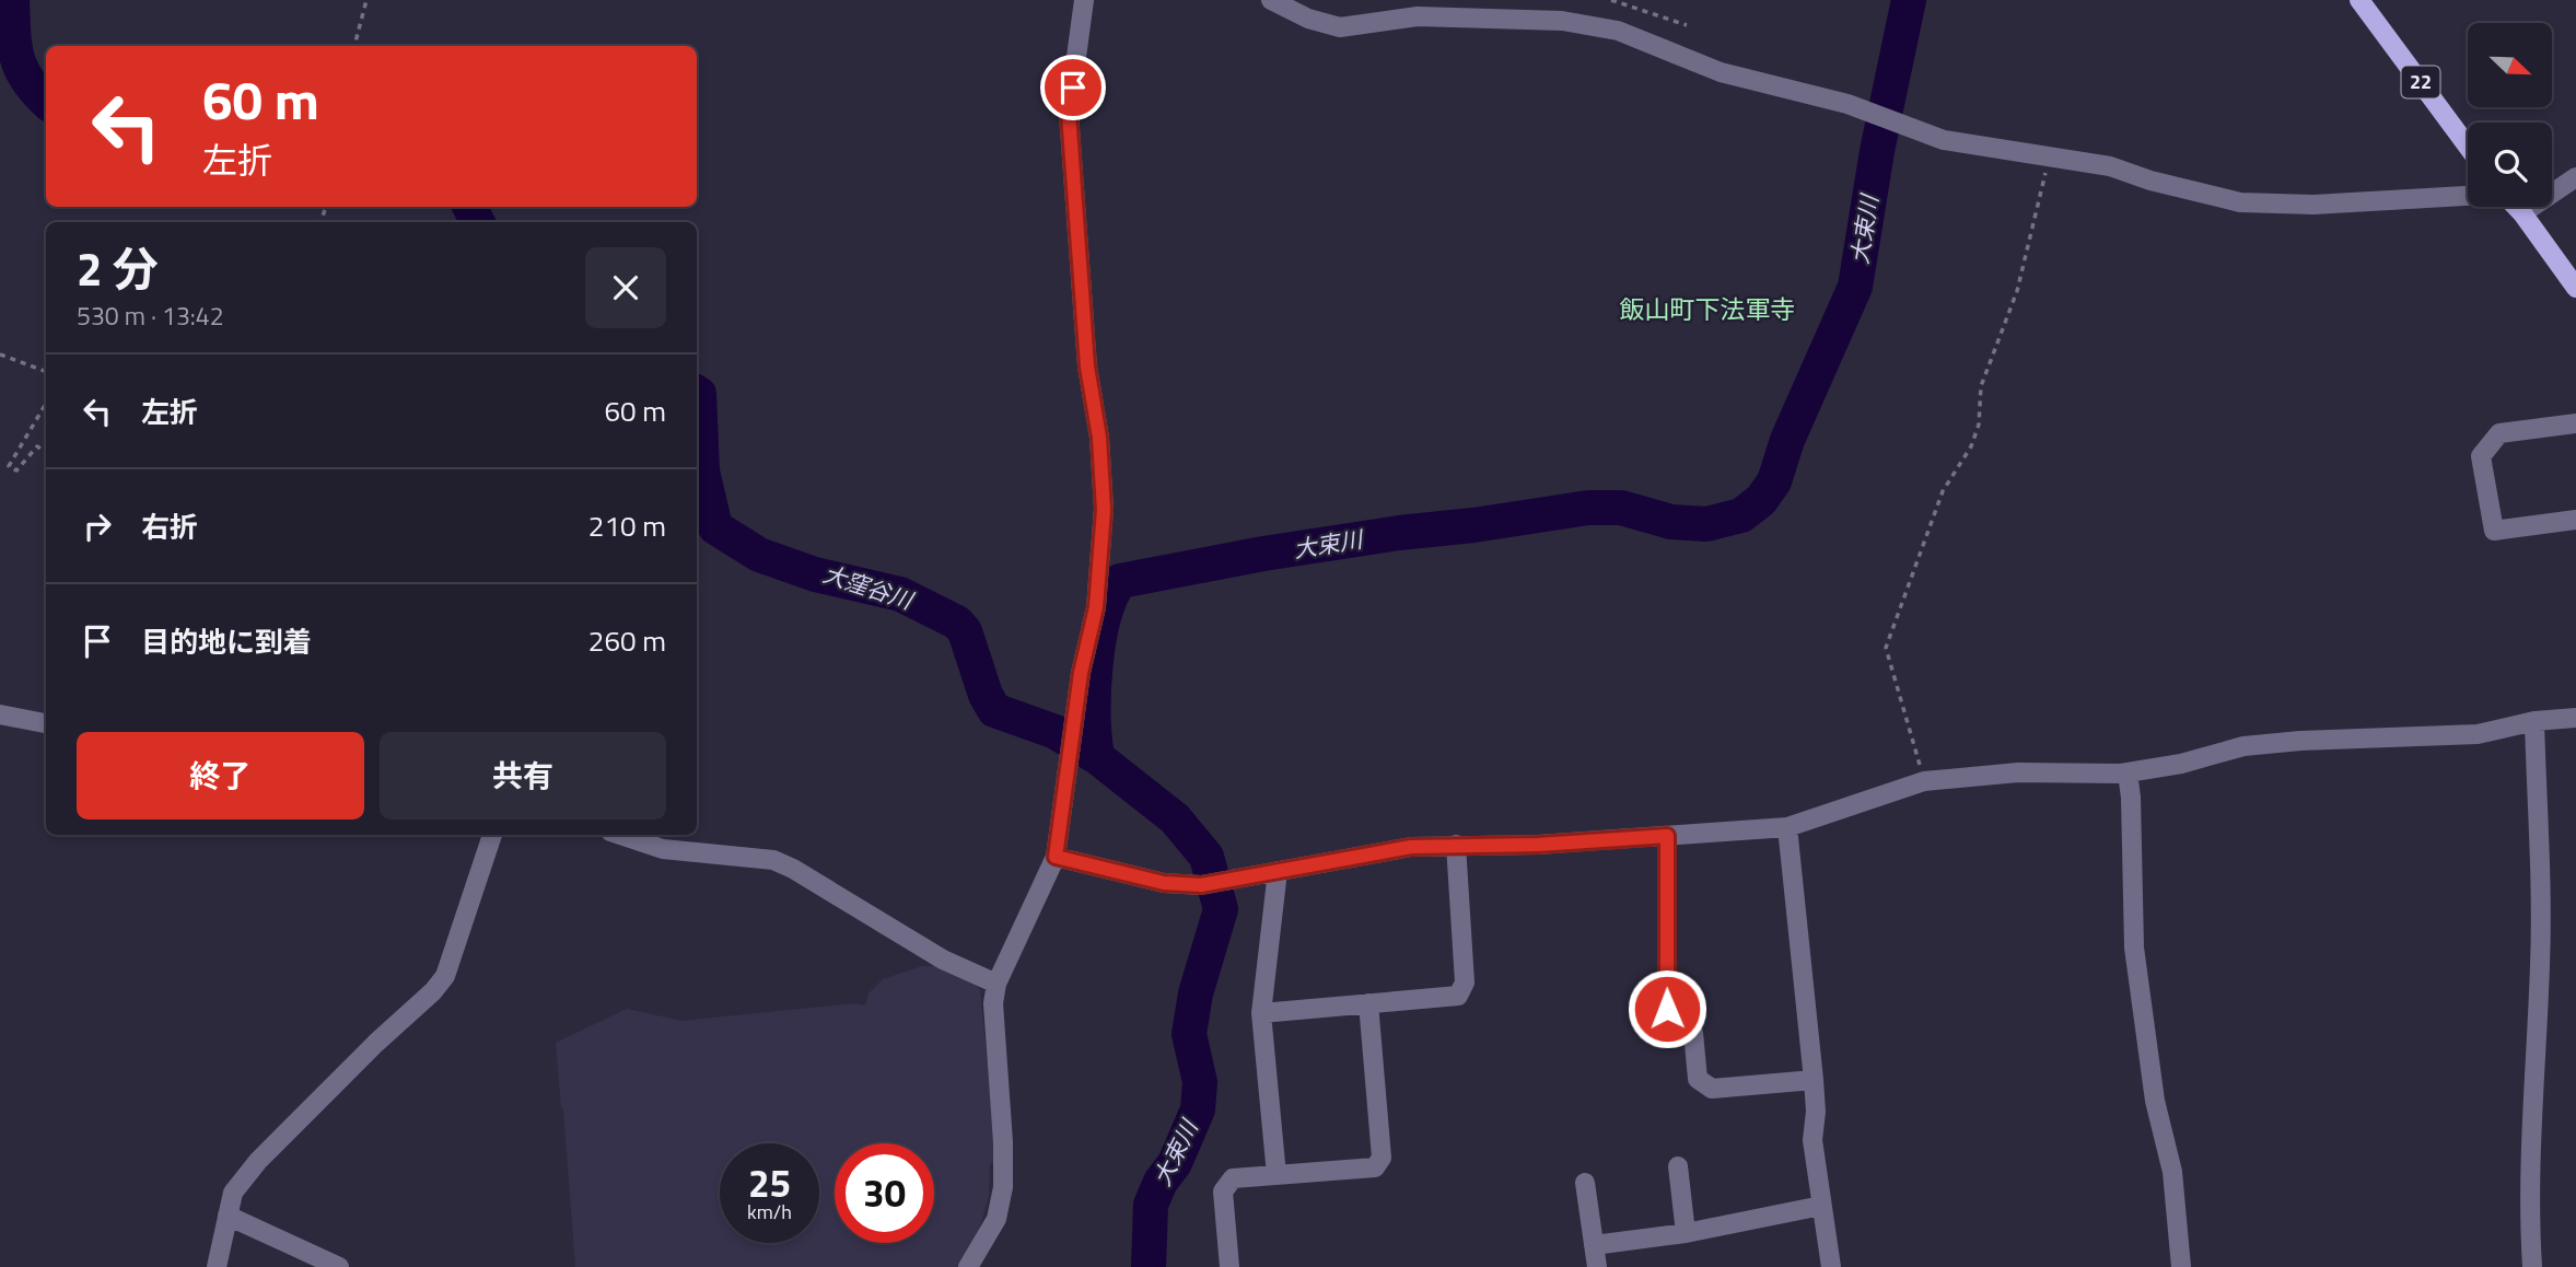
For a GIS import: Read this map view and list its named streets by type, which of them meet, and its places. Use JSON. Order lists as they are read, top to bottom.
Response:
{
  "streets": {
    "main road": ["22"]
  },
  "districts": ["飯山町下法軍寺"],
  "water": ["大束川", "大窪谷川"],
  "north": "bottom right",
  "page": {
    "turn": ["60 m", "左折"],
    "heading": ["2 分", "530 m · 13:42"],
    "list": [
      {
        "name": "左折",
        "value": "60 m"
      },
      {
        "name": "右折",
        "value": "210 m"
      },
      {
        "name": "目的地に到着",
        "value": "260 m"
      }
    ],
    "buttons": ["終了", "共有"],
    "speed": "25 km/h",
    "limit": "30"
  }
}
